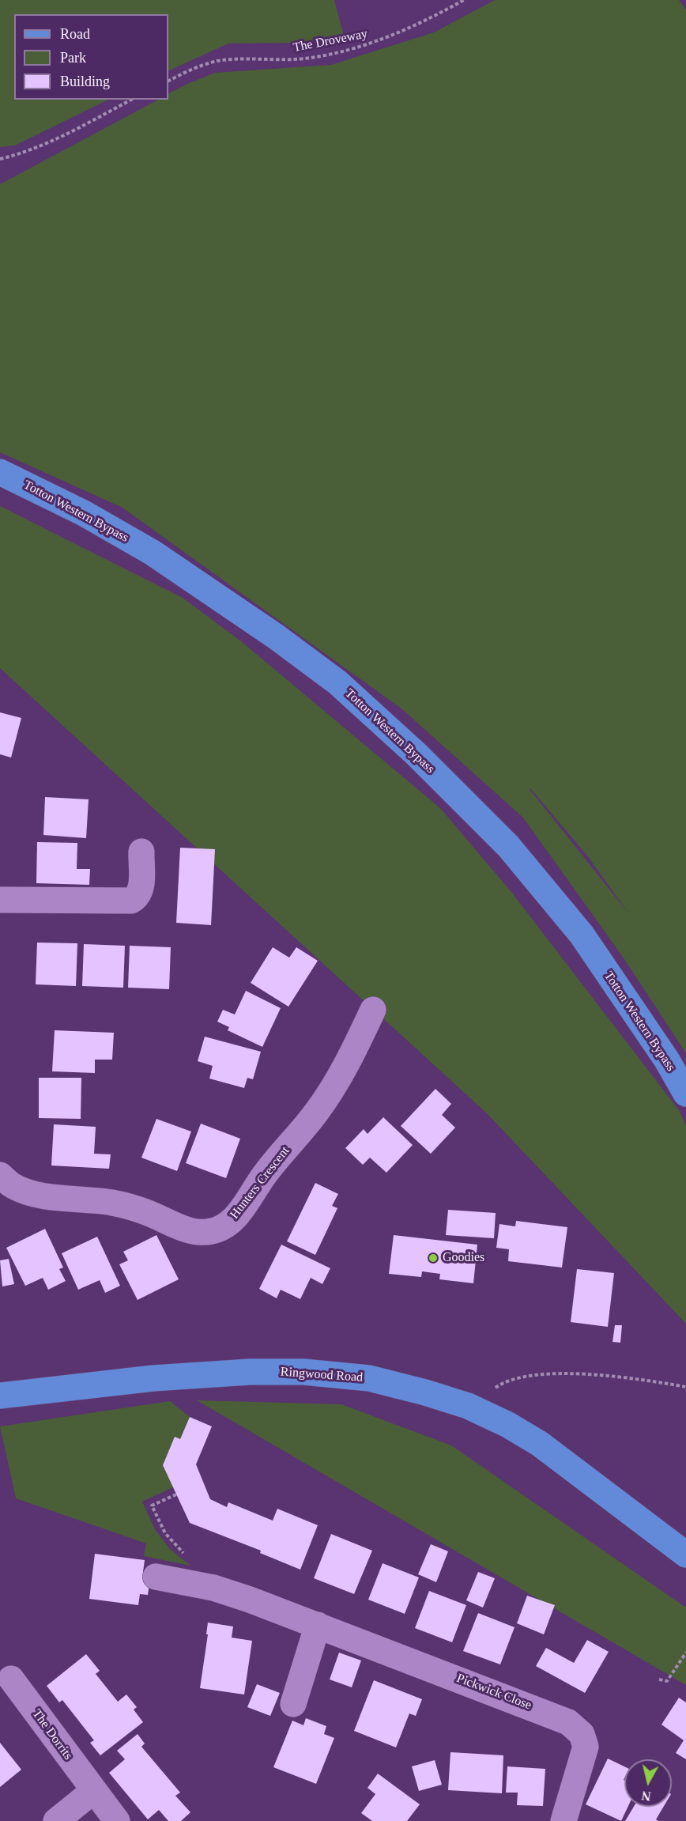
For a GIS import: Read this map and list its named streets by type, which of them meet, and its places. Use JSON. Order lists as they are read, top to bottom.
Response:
{
  "streets": {
    "main road": ["Totton Western Bypass", "Ringwood Road"],
    "street": ["Hunters Crescent", "Pickwick Close", "The Dorrits"],
    "path": ["The Droveway"]
  },
  "places": ["Goodies"],
  "legend": ["Road", "Park", "Building"],
  "north": "bottom"
}
